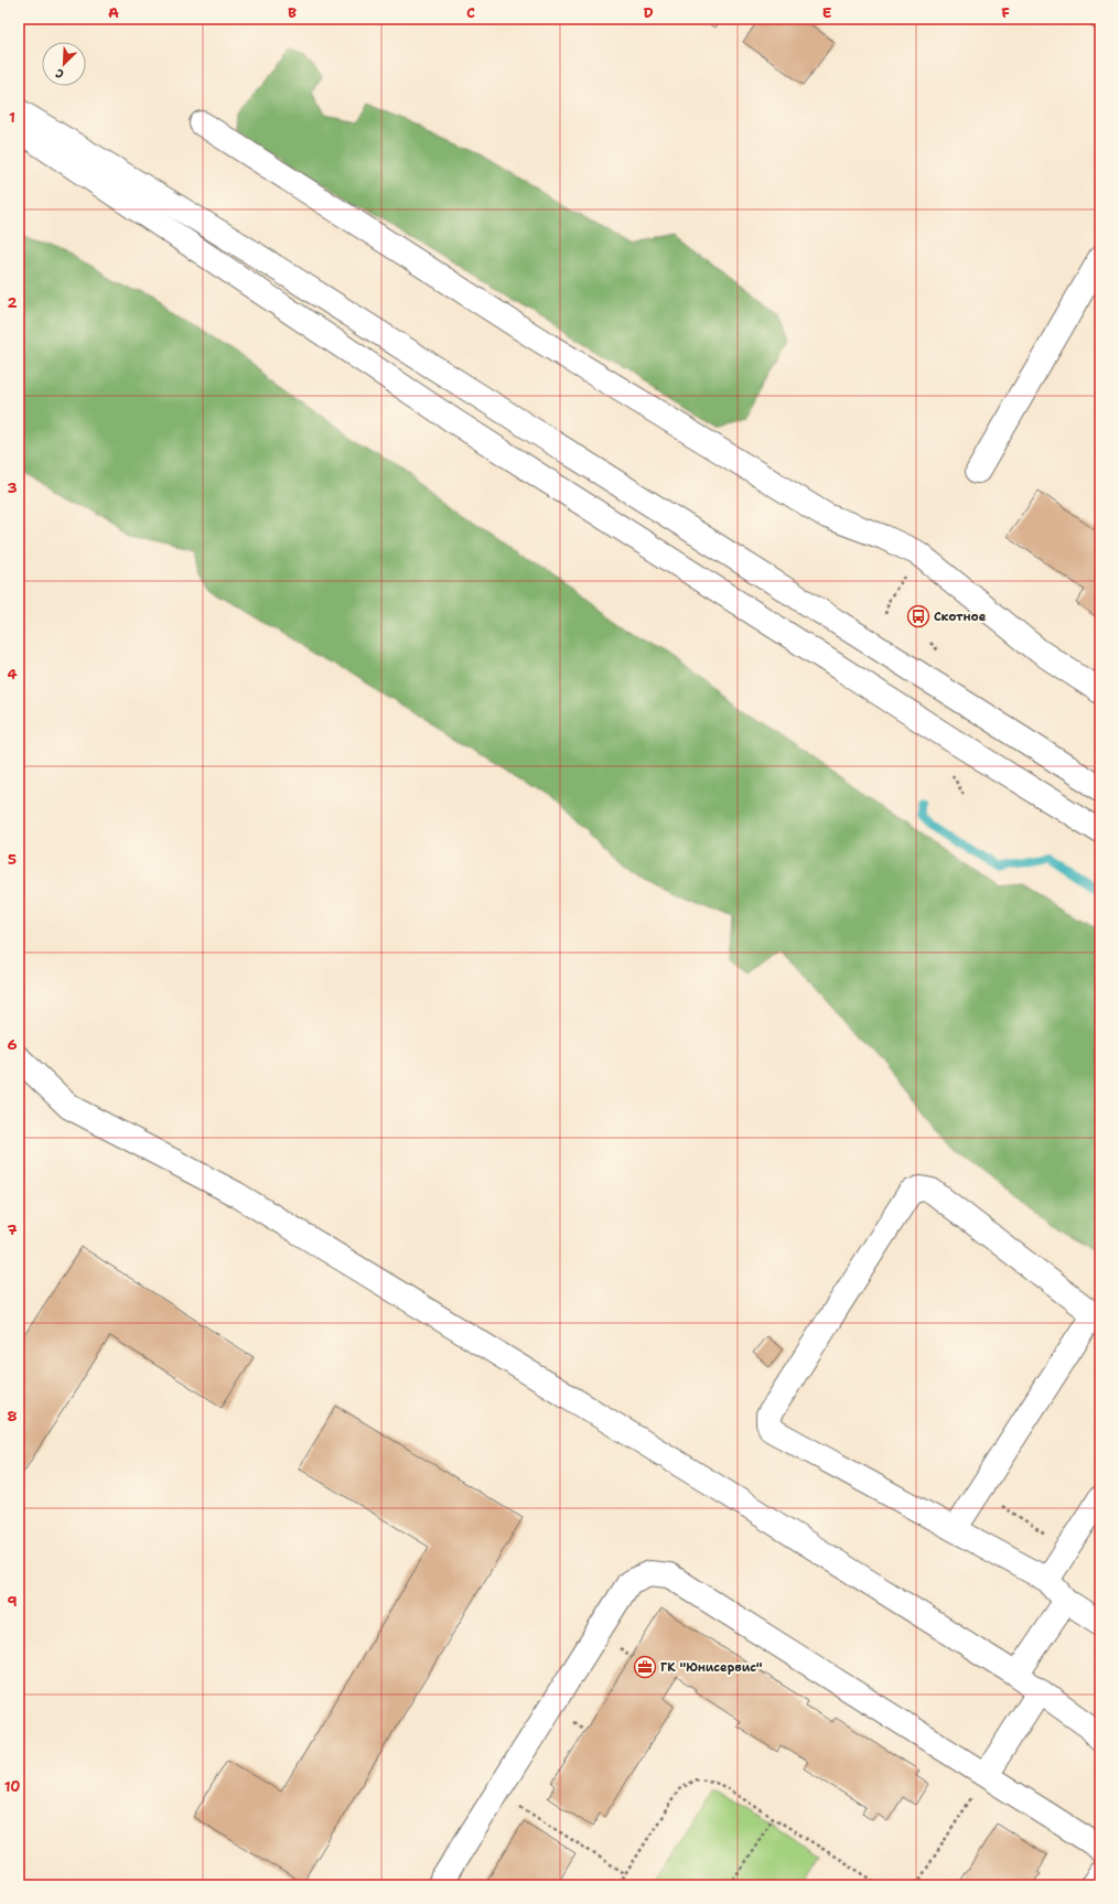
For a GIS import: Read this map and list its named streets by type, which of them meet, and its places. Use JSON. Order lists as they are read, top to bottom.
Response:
{
  "places": {
    "bus stop": ["Скотное"],
    "office": ["ГК \"Юнисервис\""]
  },
  "north": "bottom left",
  "grid": {
    "columns": [
      "A",
      "B",
      "C",
      "D",
      "E",
      "F"
    ],
    "rows": [
      "1",
      "2",
      "3",
      "4",
      "5",
      "6",
      "7",
      "8",
      "9",
      "10"
    ]
  }
}
